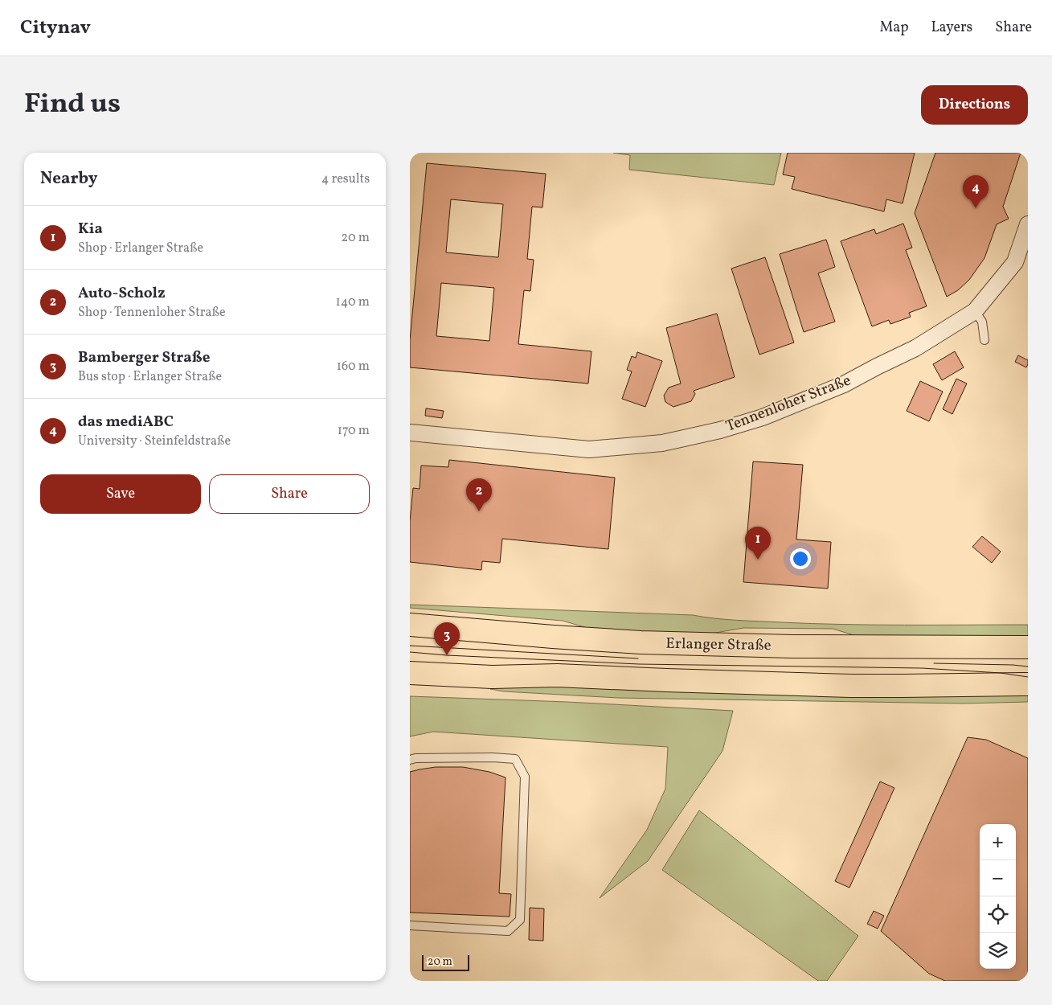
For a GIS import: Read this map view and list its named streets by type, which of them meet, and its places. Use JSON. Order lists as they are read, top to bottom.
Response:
{
  "streets": {
    "main road": ["Erlanger Straße"],
    "street": ["Tennenloher Straße"]
  },
  "scale_bar": "20 m",
  "page": {
    "header": "Citynav",
    "nav": ["Map", "Layers", "Share"],
    "title": "Find us",
    "buttons": [
      "Directions",
      ["Save", "Share"]
    ],
    "heading": ["Nearby", "4 results"],
    "pins": [
      "4",
      "2",
      "1",
      "3"
    ],
    "list": [
      {
        "mark": "1",
        "name": "Kia",
        "note": "Shop · Erlanger Straße",
        "value": "20 m"
      },
      {
        "mark": "2",
        "name": "Auto-Scholz",
        "note": "Shop · Tennenloher Straße",
        "value": "140 m"
      },
      {
        "mark": "3",
        "name": "Bamberger Straße",
        "note": "Bus stop · Erlanger Straße",
        "value": "160 m"
      },
      {
        "mark": "4",
        "name": "das mediABC",
        "note": "University · Steinfeldstraße",
        "value": "170 m"
      }
    ],
    "map_buttons": ["+", "−"],
    "scale": "20 m"
  }
}
